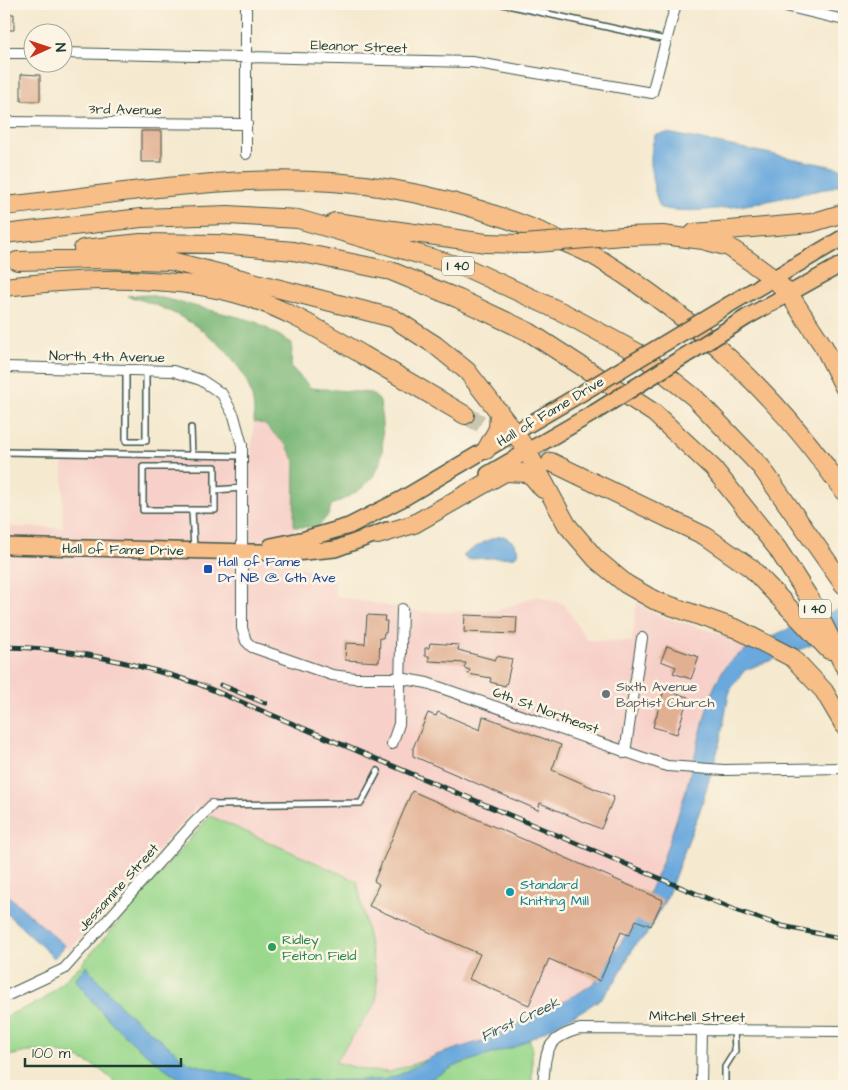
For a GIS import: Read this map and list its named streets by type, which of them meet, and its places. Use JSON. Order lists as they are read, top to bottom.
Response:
{
  "streets": {
    "highway": ["I 40"],
    "main road": ["Hall of Fame Drive"],
    "street": [
      "Eleanor Street",
      "3rd Avenue",
      "North 4th Avenue",
      "6th St Northeast",
      "Jessamine Street",
      "Mitchell Street"
    ]
  },
  "crossings": [
    ["North 4th Avenue", "Hall of Fame Drive"],
    ["North 4th Avenue", "6th St Northeast"]
  ],
  "water": ["First Creek"],
  "places": {
    "transit": ["Hall of Fame Dr NB @ 6th Ave"],
    "other": ["Sixth Avenue Baptist Church", "Standard Knitting Mill", "Ridley Felton Field"]
  },
  "scale_bar": "100 m",
  "north": "right"
}
